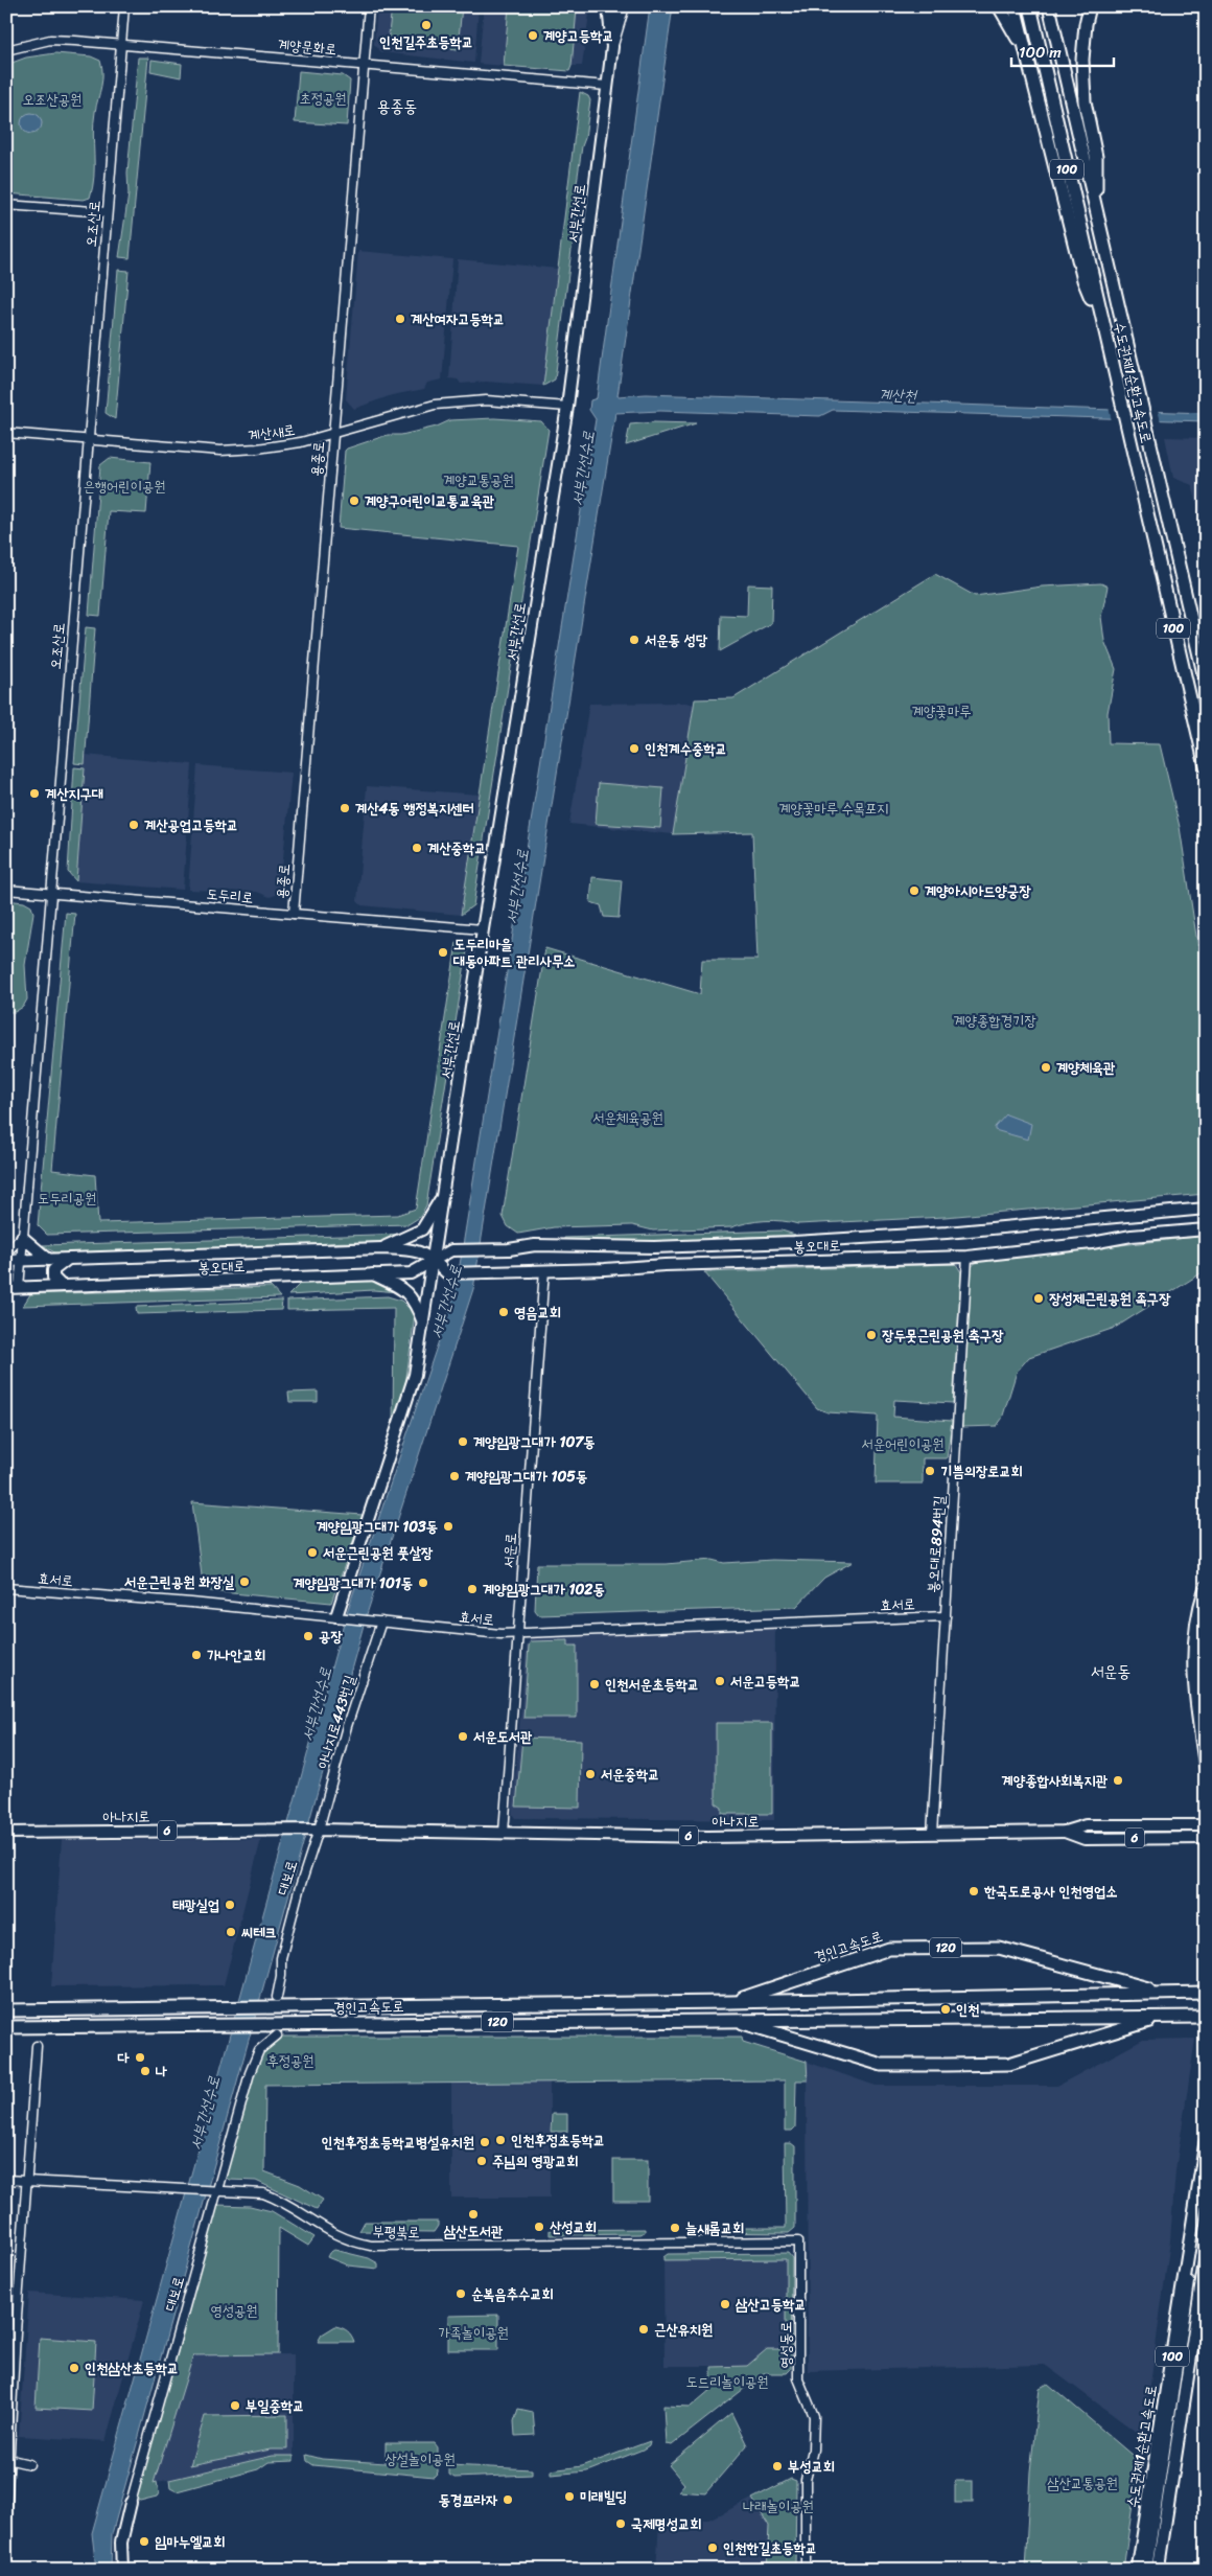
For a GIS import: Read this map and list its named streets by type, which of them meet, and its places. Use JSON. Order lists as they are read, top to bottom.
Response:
{
  "streets": {
    "highway": [
      "100",
      "수도권제1순환고속도로",
      "경인고속도로",
      "120"
    ],
    "main road": [
      "서부간선로",
      "봉오대로",
      "아나지로",
      "6",
      "대보로"
    ],
    "street": [
      "계양문화로",
      "오조산로",
      "계산새로",
      "용종로",
      "도두리로",
      "봉오대로894번길",
      "서운로",
      "효서로",
      "아나지로443번길",
      "부평북로",
      "영성동로"
    ]
  },
  "crossings": [
    ["계양문화로", "서부간선로"],
    ["계양문화로", "오조산로"],
    ["계양문화로", "용종로"],
    ["서부간선로", "계산새로"],
    ["서부간선로", "도두리로"],
    ["서부간선로", "봉오대로"],
    ["서부간선로", "효서로"],
    ["오조산로", "계산새로"],
    ["오조산로", "도두리로"],
    ["오조산로", "봉오대로"],
    ["계산새로", "용종로"],
    ["용종로", "도두리로"],
    ["봉오대로", "봉오대로894번길"],
    ["봉오대로", "서운로"],
    ["봉오대로894번길", "효서로"],
    ["봉오대로894번길", "아나지로"],
    ["서운로", "효서로"],
    ["서운로", "아나지로"],
    ["효서로", "아나지로443번길"],
    ["아나지로443번길", "아나지로"],
    ["아나지로443번길", "대보로"],
    ["아나지로", "대보로"],
    ["대보로", "부평북로"],
    ["부평북로", "영성동로"]
  ],
  "districts": ["용종동", "서운동"],
  "water": ["계산천", "서부간선수로"],
  "parks": [
    "초정공원",
    "오조산공원",
    "계양교통공원",
    "은행어린이공원",
    "계양꽃마루",
    "계양꽃마루 수목포지",
    "계양종합경기장",
    "서운체육공원",
    "도두리공원",
    "서운어린이공원",
    "후정공원",
    "영성공원",
    "가족놀이공원",
    "도드리놀이공원",
    "상설놀이공원",
    "삼산교통공원",
    "나래놀이공원"
  ],
  "places": [
    "인천길주초등학교",
    "계양고등학교",
    "계산여자고등학교",
    "계양구어린이교통교육관",
    "서운동 성당",
    "인천계수중학교",
    "계산지구대",
    "계산4동 행정복지센터",
    "계산공업고등학교",
    "계산중학교",
    "계양아시아드양궁장",
    "도두리마을 대동아파트 관리사무소",
    "계양체육관",
    "장성제근린공원 족구장",
    "영음교회",
    "장두못근린공원 축구장",
    "계양임광그대가 107동",
    "기쁨의장로교회",
    "계양임광그대가 105동",
    "계양임광그대가 103동",
    "서운근린공원 풋살장",
    "서운근린공원 화장실",
    "계양임광그대가 101동",
    "계양임광그대가 102동",
    "공장",
    "가나안교회",
    "서운고등학교",
    "인천서운초등학교",
    "서운도서관",
    "서운중학교",
    "계양종합사회복지관",
    "한국도로공사 인천영업소",
    "태광실업",
    "씨테크",
    "인천",
    "다",
    "나",
    "인천후정초등학교",
    "인천후정초등학교병설유치원",
    "주님의 영광교회",
    "삼산도서관",
    "산성교회",
    "늘새롬교회",
    "순복음추수교회",
    "삼산고등학교",
    "근산유치원",
    "인천삼산초등학교",
    "부일중학교",
    "부성교회",
    "미래빌딩",
    "동경프라자",
    "국제명성교회",
    "임마누엘교회",
    "인천한길초등학교"
  ],
  "scale_bar": "100 m"
}
